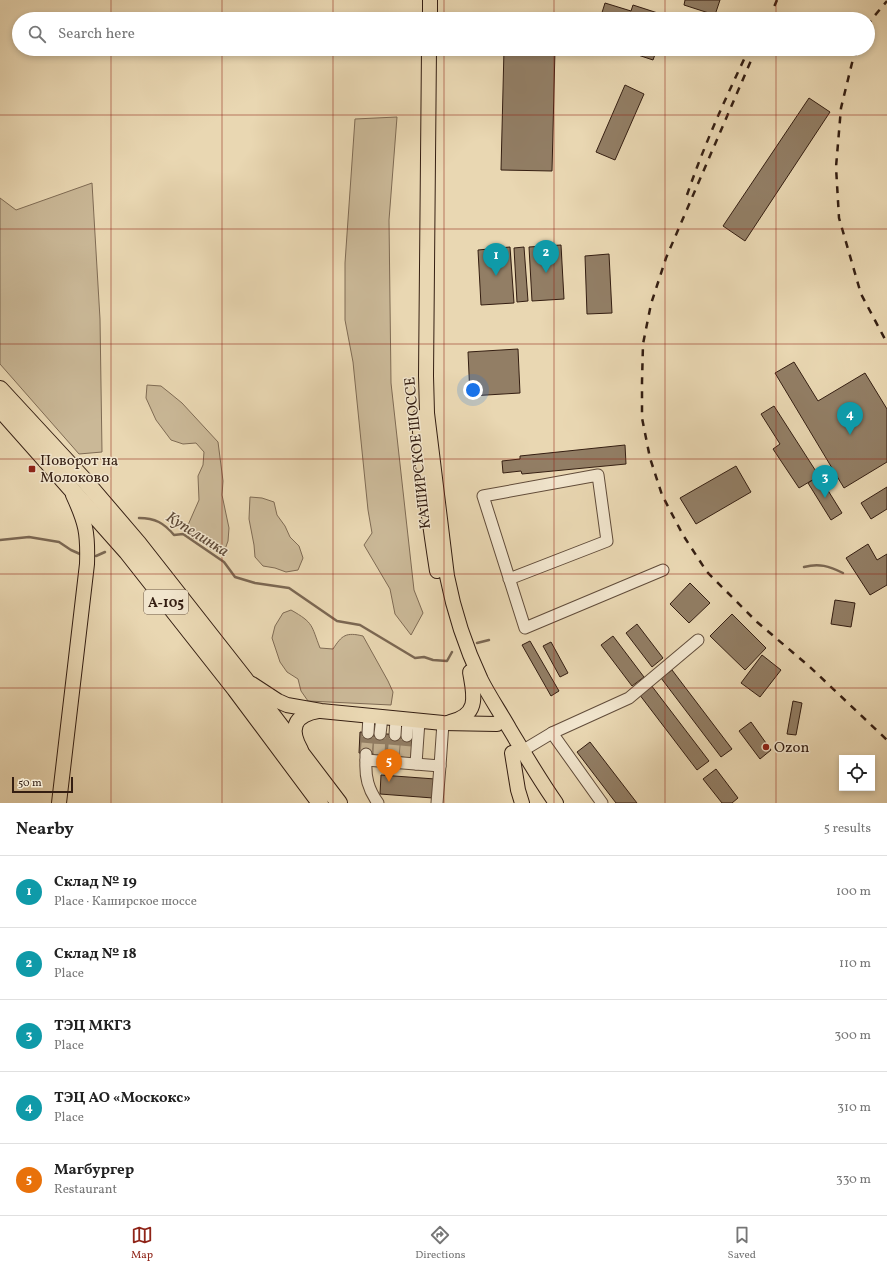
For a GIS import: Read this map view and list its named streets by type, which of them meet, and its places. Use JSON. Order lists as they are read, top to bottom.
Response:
{
  "streets": {
    "highway": ["А-105"],
    "main road": ["КАШИРСКОЕ ШОССЕ"]
  },
  "water": ["Купелинка"],
  "places": {
    "transit": ["Поворот на Молоково"],
    "other": ["Ozon"]
  },
  "scale_bar": "50 m",
  "page": {
    "search": "Search here",
    "pins": [
      "2",
      "1",
      "4",
      "3",
      "5"
    ],
    "scale": "50 m",
    "heading": ["Nearby", "5 results"],
    "list": [
      {
        "mark": "1",
        "name": "Склад № 19",
        "note": "Place · Каширское шоссе",
        "value": "100 m"
      },
      {
        "mark": "2",
        "name": "Склад № 18",
        "note": "Place",
        "value": "110 m"
      },
      {
        "mark": "3",
        "name": "ТЭЦ МКГЗ",
        "note": "Place",
        "value": "300 m"
      },
      {
        "mark": "4",
        "name": "ТЭЦ АО «Москокс»",
        "note": "Place",
        "value": "310 m"
      },
      {
        "mark": "5",
        "name": "Магбургер",
        "note": "Restaurant",
        "value": "330 m"
      }
    ],
    "nav": ["Map", "Directions", "Saved"]
  }
}
